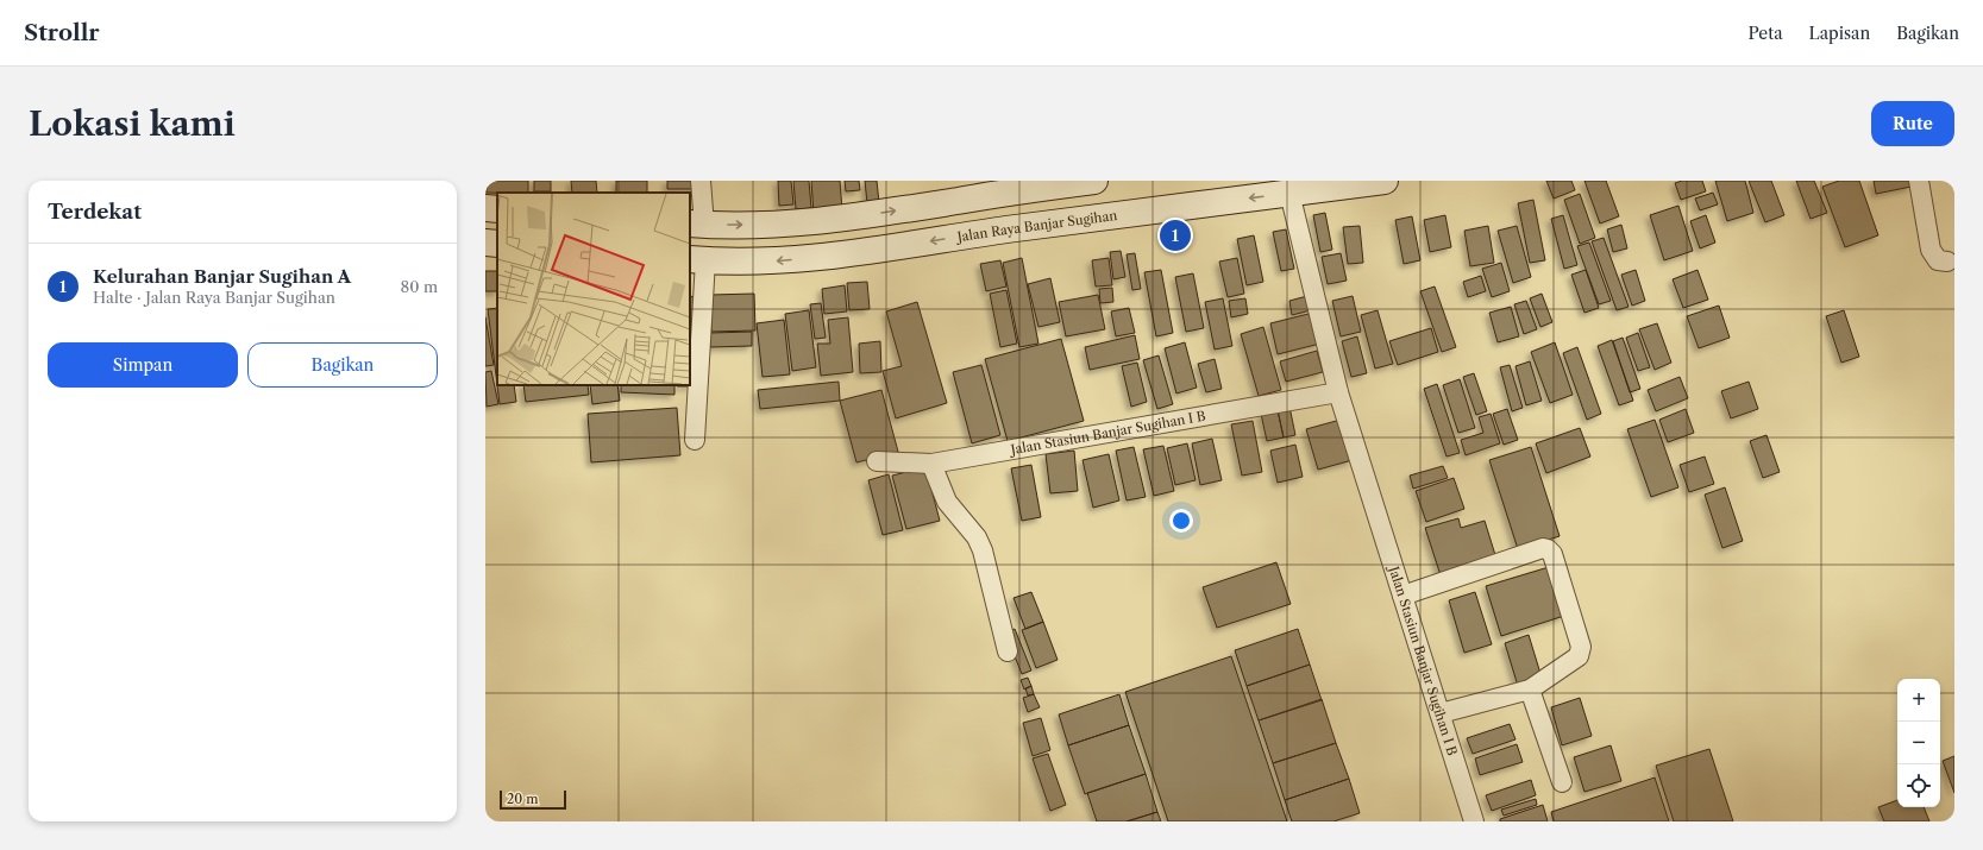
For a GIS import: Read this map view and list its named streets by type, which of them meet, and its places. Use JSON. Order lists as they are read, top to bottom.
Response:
{
  "streets": {
    "main road": ["Jalan Raya Banjar Sugihan"],
    "street": ["Jalan Stasiun Banjar Sugihan I B"]
  },
  "crossings": [
    ["Jalan Raya Banjar Sugihan", "Jalan Stasiun Banjar Sugihan I B"]
  ],
  "scale_bar": "20 m",
  "page": {
    "header": "Strollr",
    "nav": ["Peta", "Lapisan", "Bagikan"],
    "buttons": [
      "Rute",
      ["Simpan", "Bagikan"]
    ],
    "title": "Lokasi kami",
    "heading": "Terdekat",
    "pins": "1",
    "list": [
      {
        "mark": "1",
        "name": "Kelurahan Banjar Sugihan A",
        "note": "Halte · Jalan Raya Banjar Sugihan",
        "value": "80 m"
      }
    ],
    "map_buttons": ["+", "−"],
    "scale": "20 m"
  }
}
